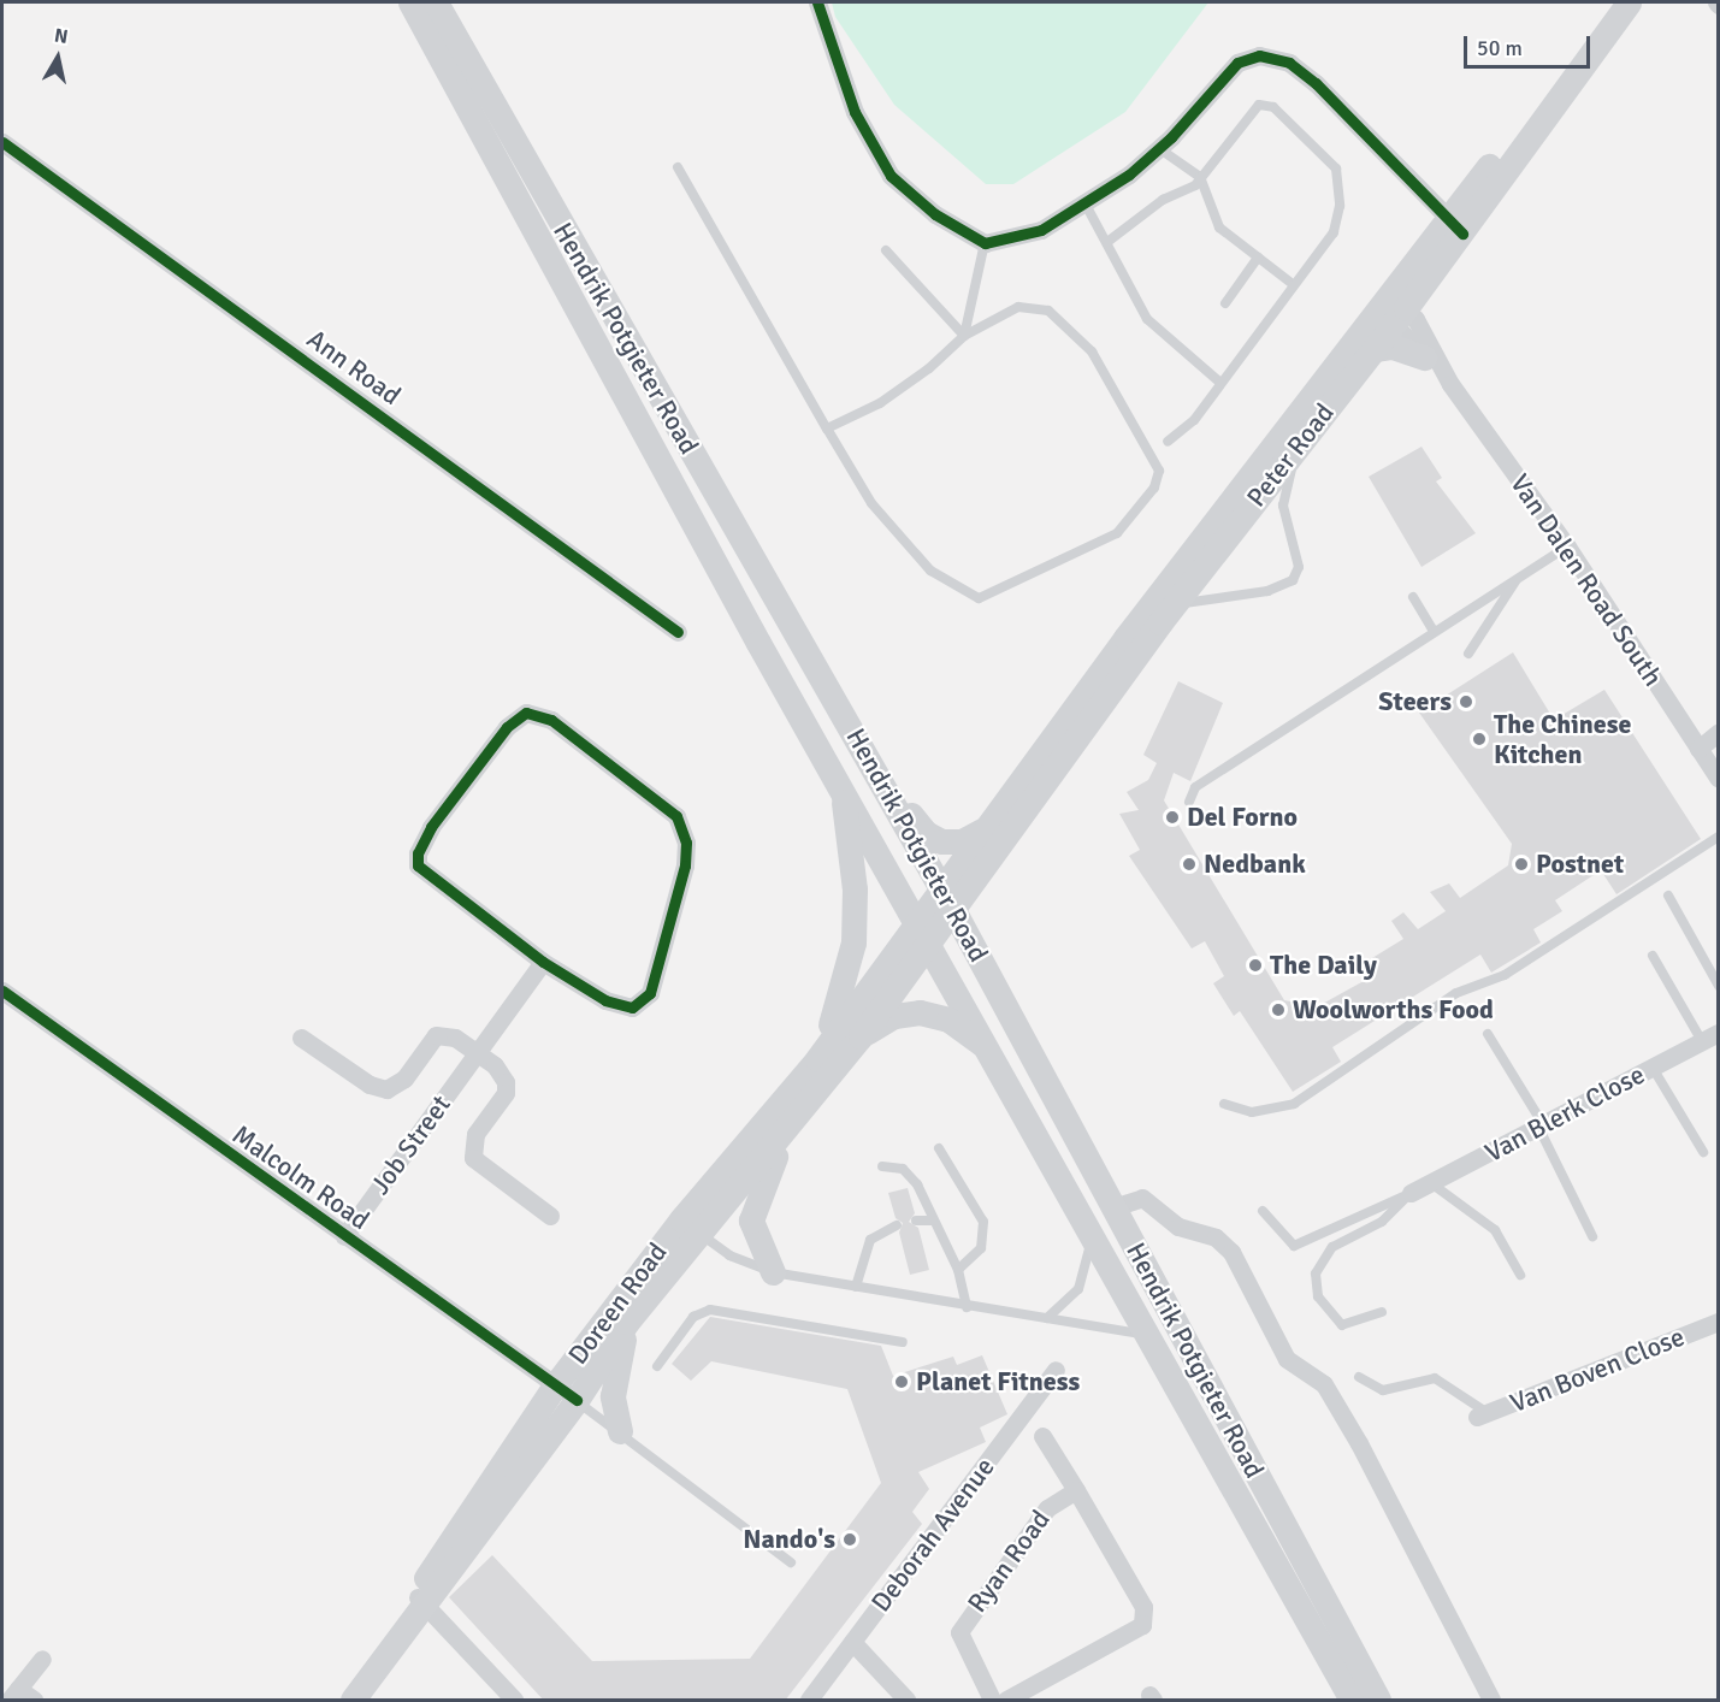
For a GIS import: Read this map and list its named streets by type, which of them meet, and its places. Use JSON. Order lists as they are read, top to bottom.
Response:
{
  "streets": {
    "main road": ["Hendrik Potgieter Road", "Peter Road", "Doreen Road"],
    "street": [
      "Ann Road",
      "Van Dalen Road South",
      "Van Blerk Close",
      "Job Street",
      "Malcolm Road",
      "Van Boven Close",
      "Deborah Avenue",
      "Ryan Road"
    ]
  },
  "crossings": [
    ["Hendrik Potgieter Road", "Peter Road"],
    ["Hendrik Potgieter Road", "Doreen Road"],
    ["Peter Road", "Van Dalen Road South"],
    ["Job Street", "Malcolm Road"],
    ["Malcolm Road", "Doreen Road"]
  ],
  "places": [
    "Steers",
    "The Chinese Kitchen",
    "Del Forno",
    "Nedbank",
    "Postnet",
    "The Daily",
    "Woolworths Food",
    "Planet Fitness",
    "Nando's"
  ],
  "scale_bar": "50 m",
  "north": "top"
}
